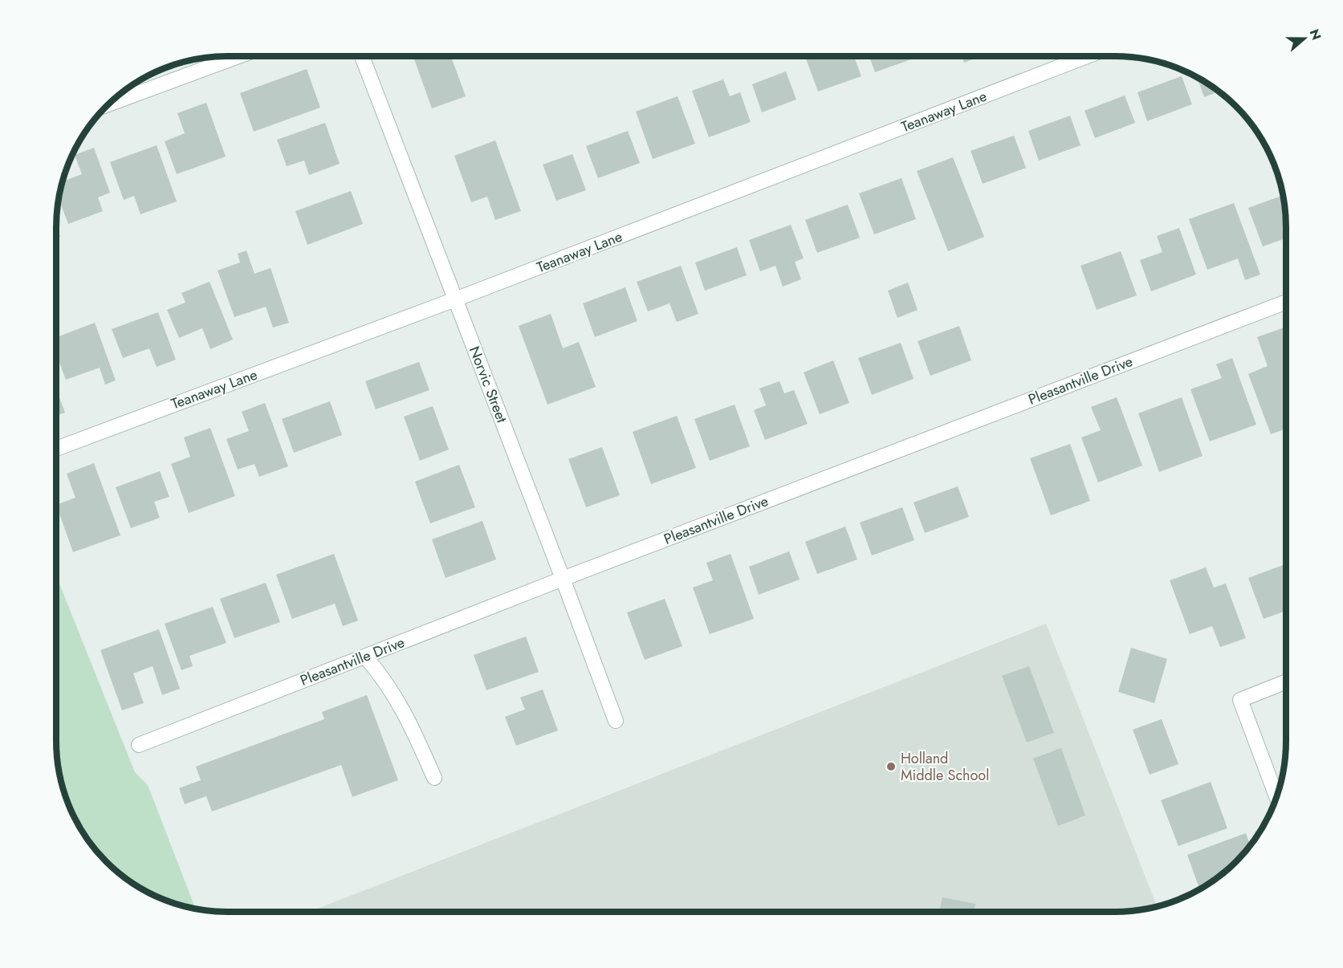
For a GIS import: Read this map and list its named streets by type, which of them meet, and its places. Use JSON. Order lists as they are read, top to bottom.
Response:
{
  "streets": {
    "street": ["Teanaway Lane", "Pleasantville Drive", "Norvic Street"]
  },
  "crossings": [
    ["Teanaway Lane", "Norvic Street"],
    ["Pleasantville Drive", "Norvic Street"]
  ],
  "places": ["Holland Middle School"],
  "north": "right"
}
